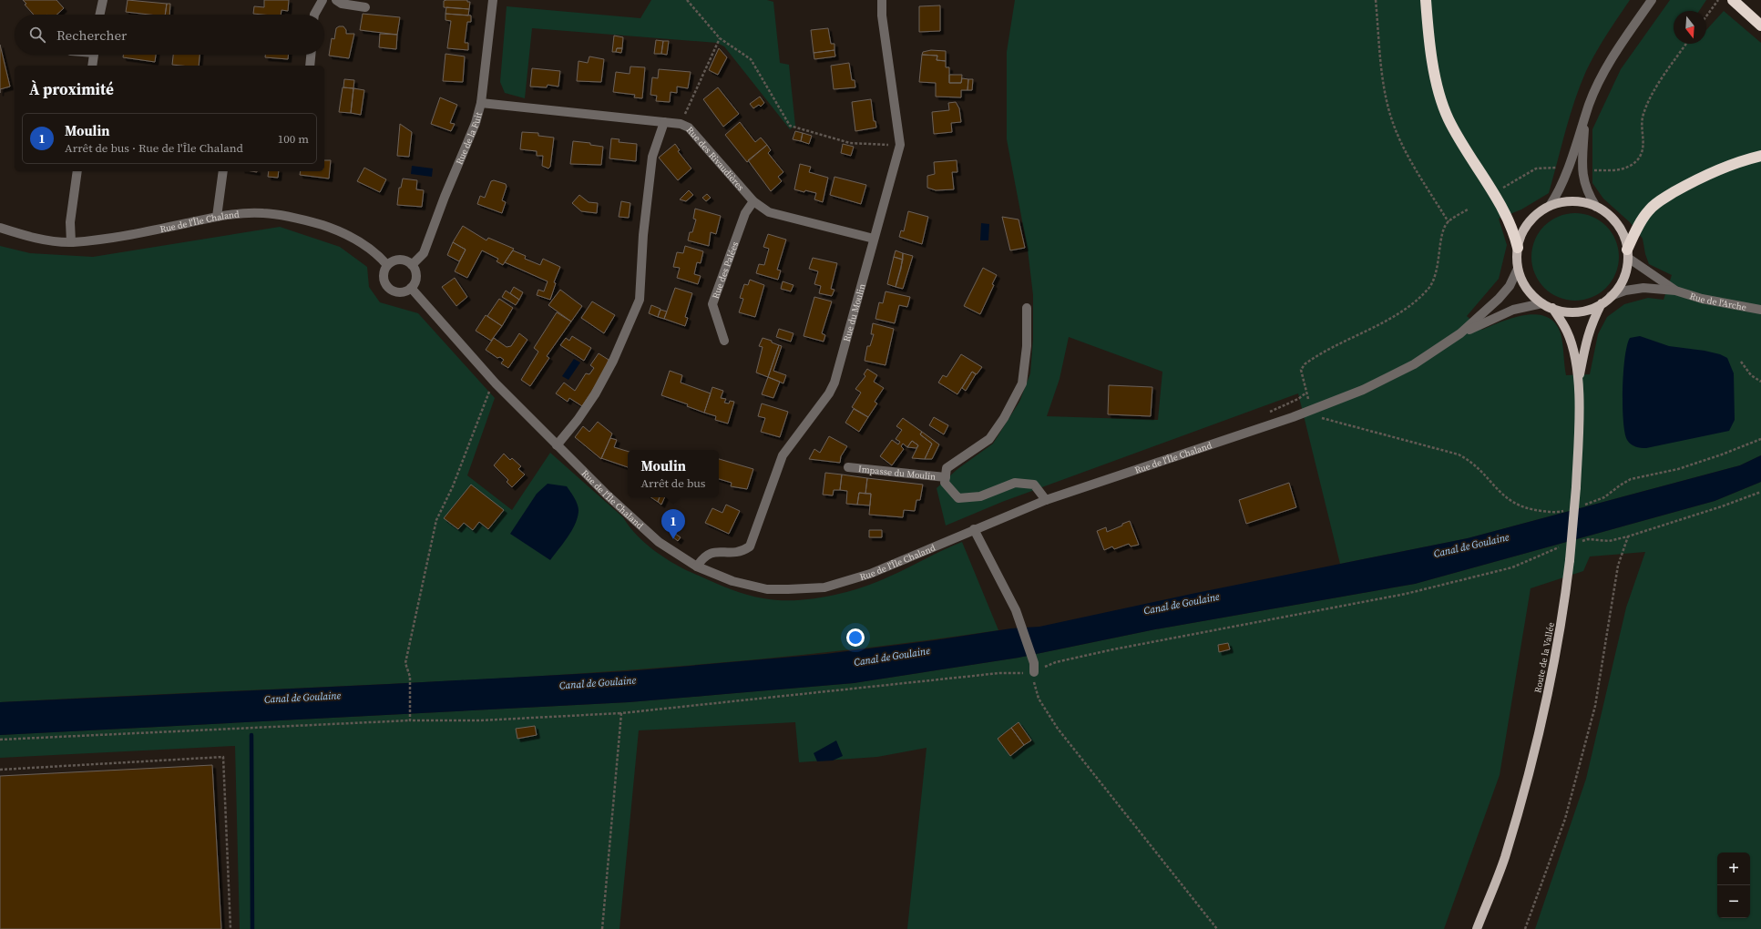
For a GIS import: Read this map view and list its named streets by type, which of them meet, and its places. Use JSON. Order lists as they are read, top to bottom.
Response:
{
  "streets": {
    "main road": ["Route de la Vallée"],
    "street": [
      "Rue de la Fuit",
      "Rue des Rivaudières",
      "Rue de l'Île Chaland",
      "Rue des Palées",
      "Rue de l'Arche",
      "Rue du Moulin",
      "Impasse du Moulin"
    ]
  },
  "crossings": [
    ["Rue de la Fuit", "Rue des Rivaudières"],
    ["Rue de la Fuit", "Rue de l'Île Chaland"],
    ["Rue des Rivaudières", "Rue des Palées"],
    ["Rue des Rivaudières", "Rue du Moulin"],
    ["Rue de l'Île Chaland", "Rue de l'Arche"],
    ["Rue de l'Île Chaland", "Rue du Moulin"],
    ["Rue de l'Île Chaland", "Impasse du Moulin"]
  ],
  "water": ["Canal de Goulaine"],
  "north": "bottom",
  "page": {
    "search": "Rechercher",
    "heading": "À proximité",
    "list": [
      {
        "mark": "1",
        "name": "Moulin",
        "note": "Arrêt de bus · Rue de l'Île Chaland",
        "value": "100 m"
      }
    ],
    "popup": ["Moulin", "Arrêt de bus"],
    "pins": "1",
    "map_buttons": ["+", "−"]
  }
}
